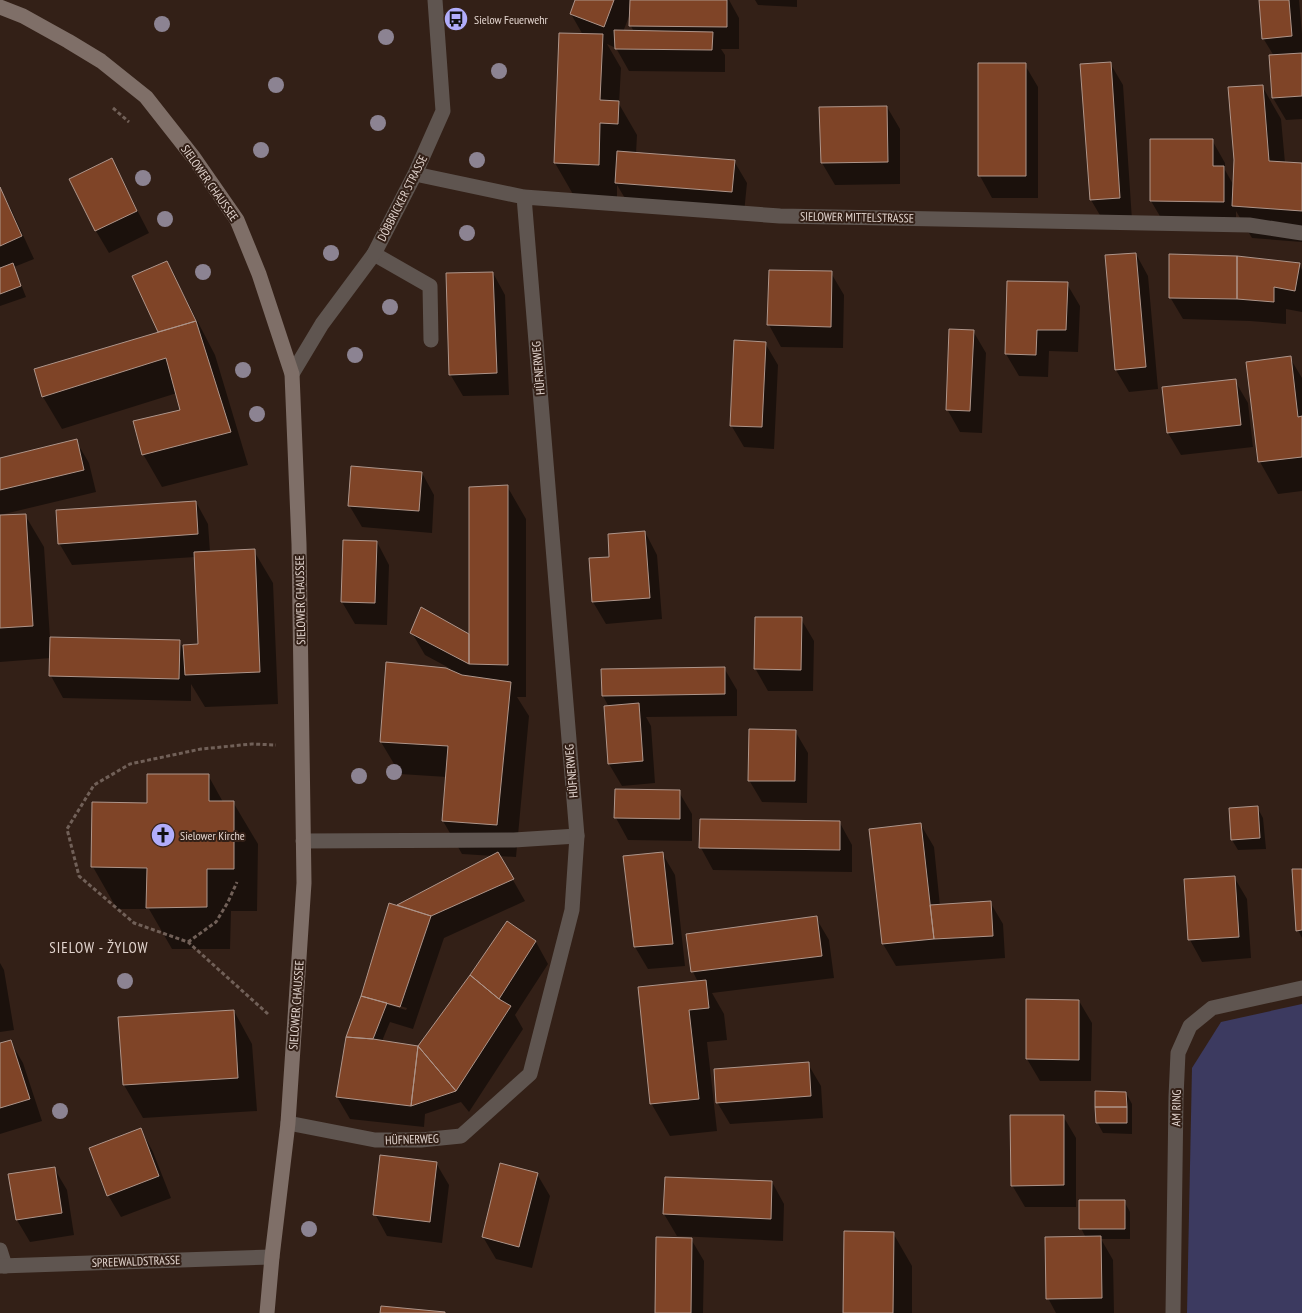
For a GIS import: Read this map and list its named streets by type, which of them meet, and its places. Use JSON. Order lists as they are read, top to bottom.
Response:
{
  "streets": {
    "main road": ["SIELOWER CHAUSSEE"],
    "street": [
      "DÖBBRICKER STRASSE",
      "SIELOWER MITTELSTRASSE",
      "HÜFNERWEG",
      "AM RING",
      "SPREEWALDSTRASSE"
    ]
  },
  "crossings": [
    ["SIELOWER CHAUSSEE", "DÖBBRICKER STRASSE"],
    ["SIELOWER CHAUSSEE", "HÜFNERWEG"],
    ["SIELOWER CHAUSSEE", "SPREEWALDSTRASSE"],
    ["DÖBBRICKER STRASSE", "SIELOWER MITTELSTRASSE"],
    ["SIELOWER MITTELSTRASSE", "HÜFNERWEG"]
  ],
  "districts": ["SIELOW - ŽYLOW"],
  "places": {
    "bus stop": ["Sielow Feuerwehr"],
    "church": ["Sielower Kirche"]
  }
}
